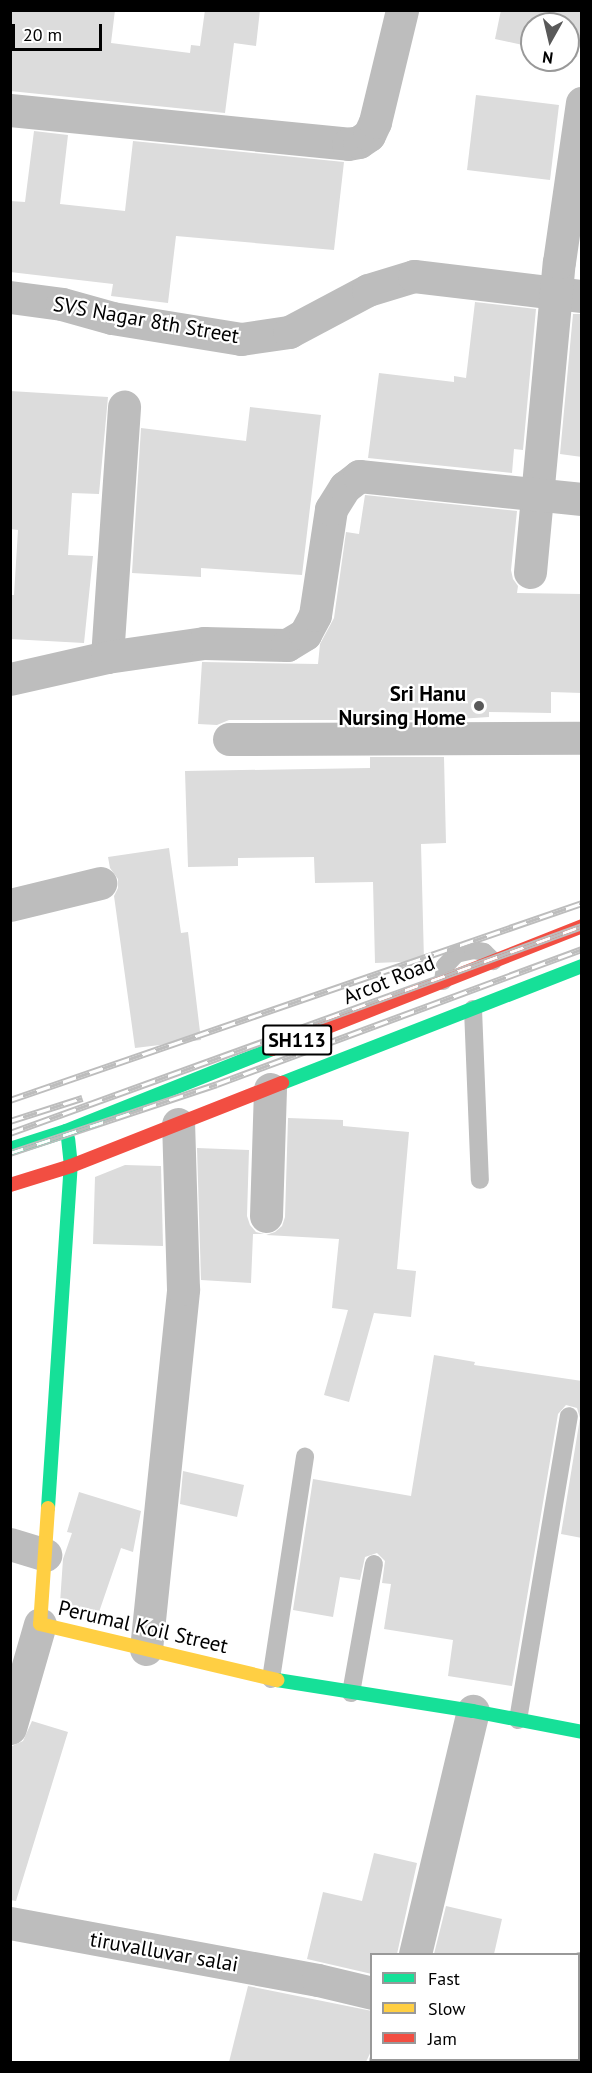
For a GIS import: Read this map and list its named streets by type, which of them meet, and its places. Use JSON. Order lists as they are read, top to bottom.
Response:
{
  "streets": {
    "main road": ["Arcot Road", "SH113", "Perumal Koil Street"],
    "street": ["SVS Nagar 8th Street", "tiruvalluvar salai"]
  },
  "crossings": [
    ["Arcot Road", "Perumal Koil Street"]
  ],
  "places": ["Sri Hanu Nursing Home"],
  "legend": ["Fast", "Slow", "Jam"],
  "scale_bar": "20 m",
  "north": "bottom"
}
